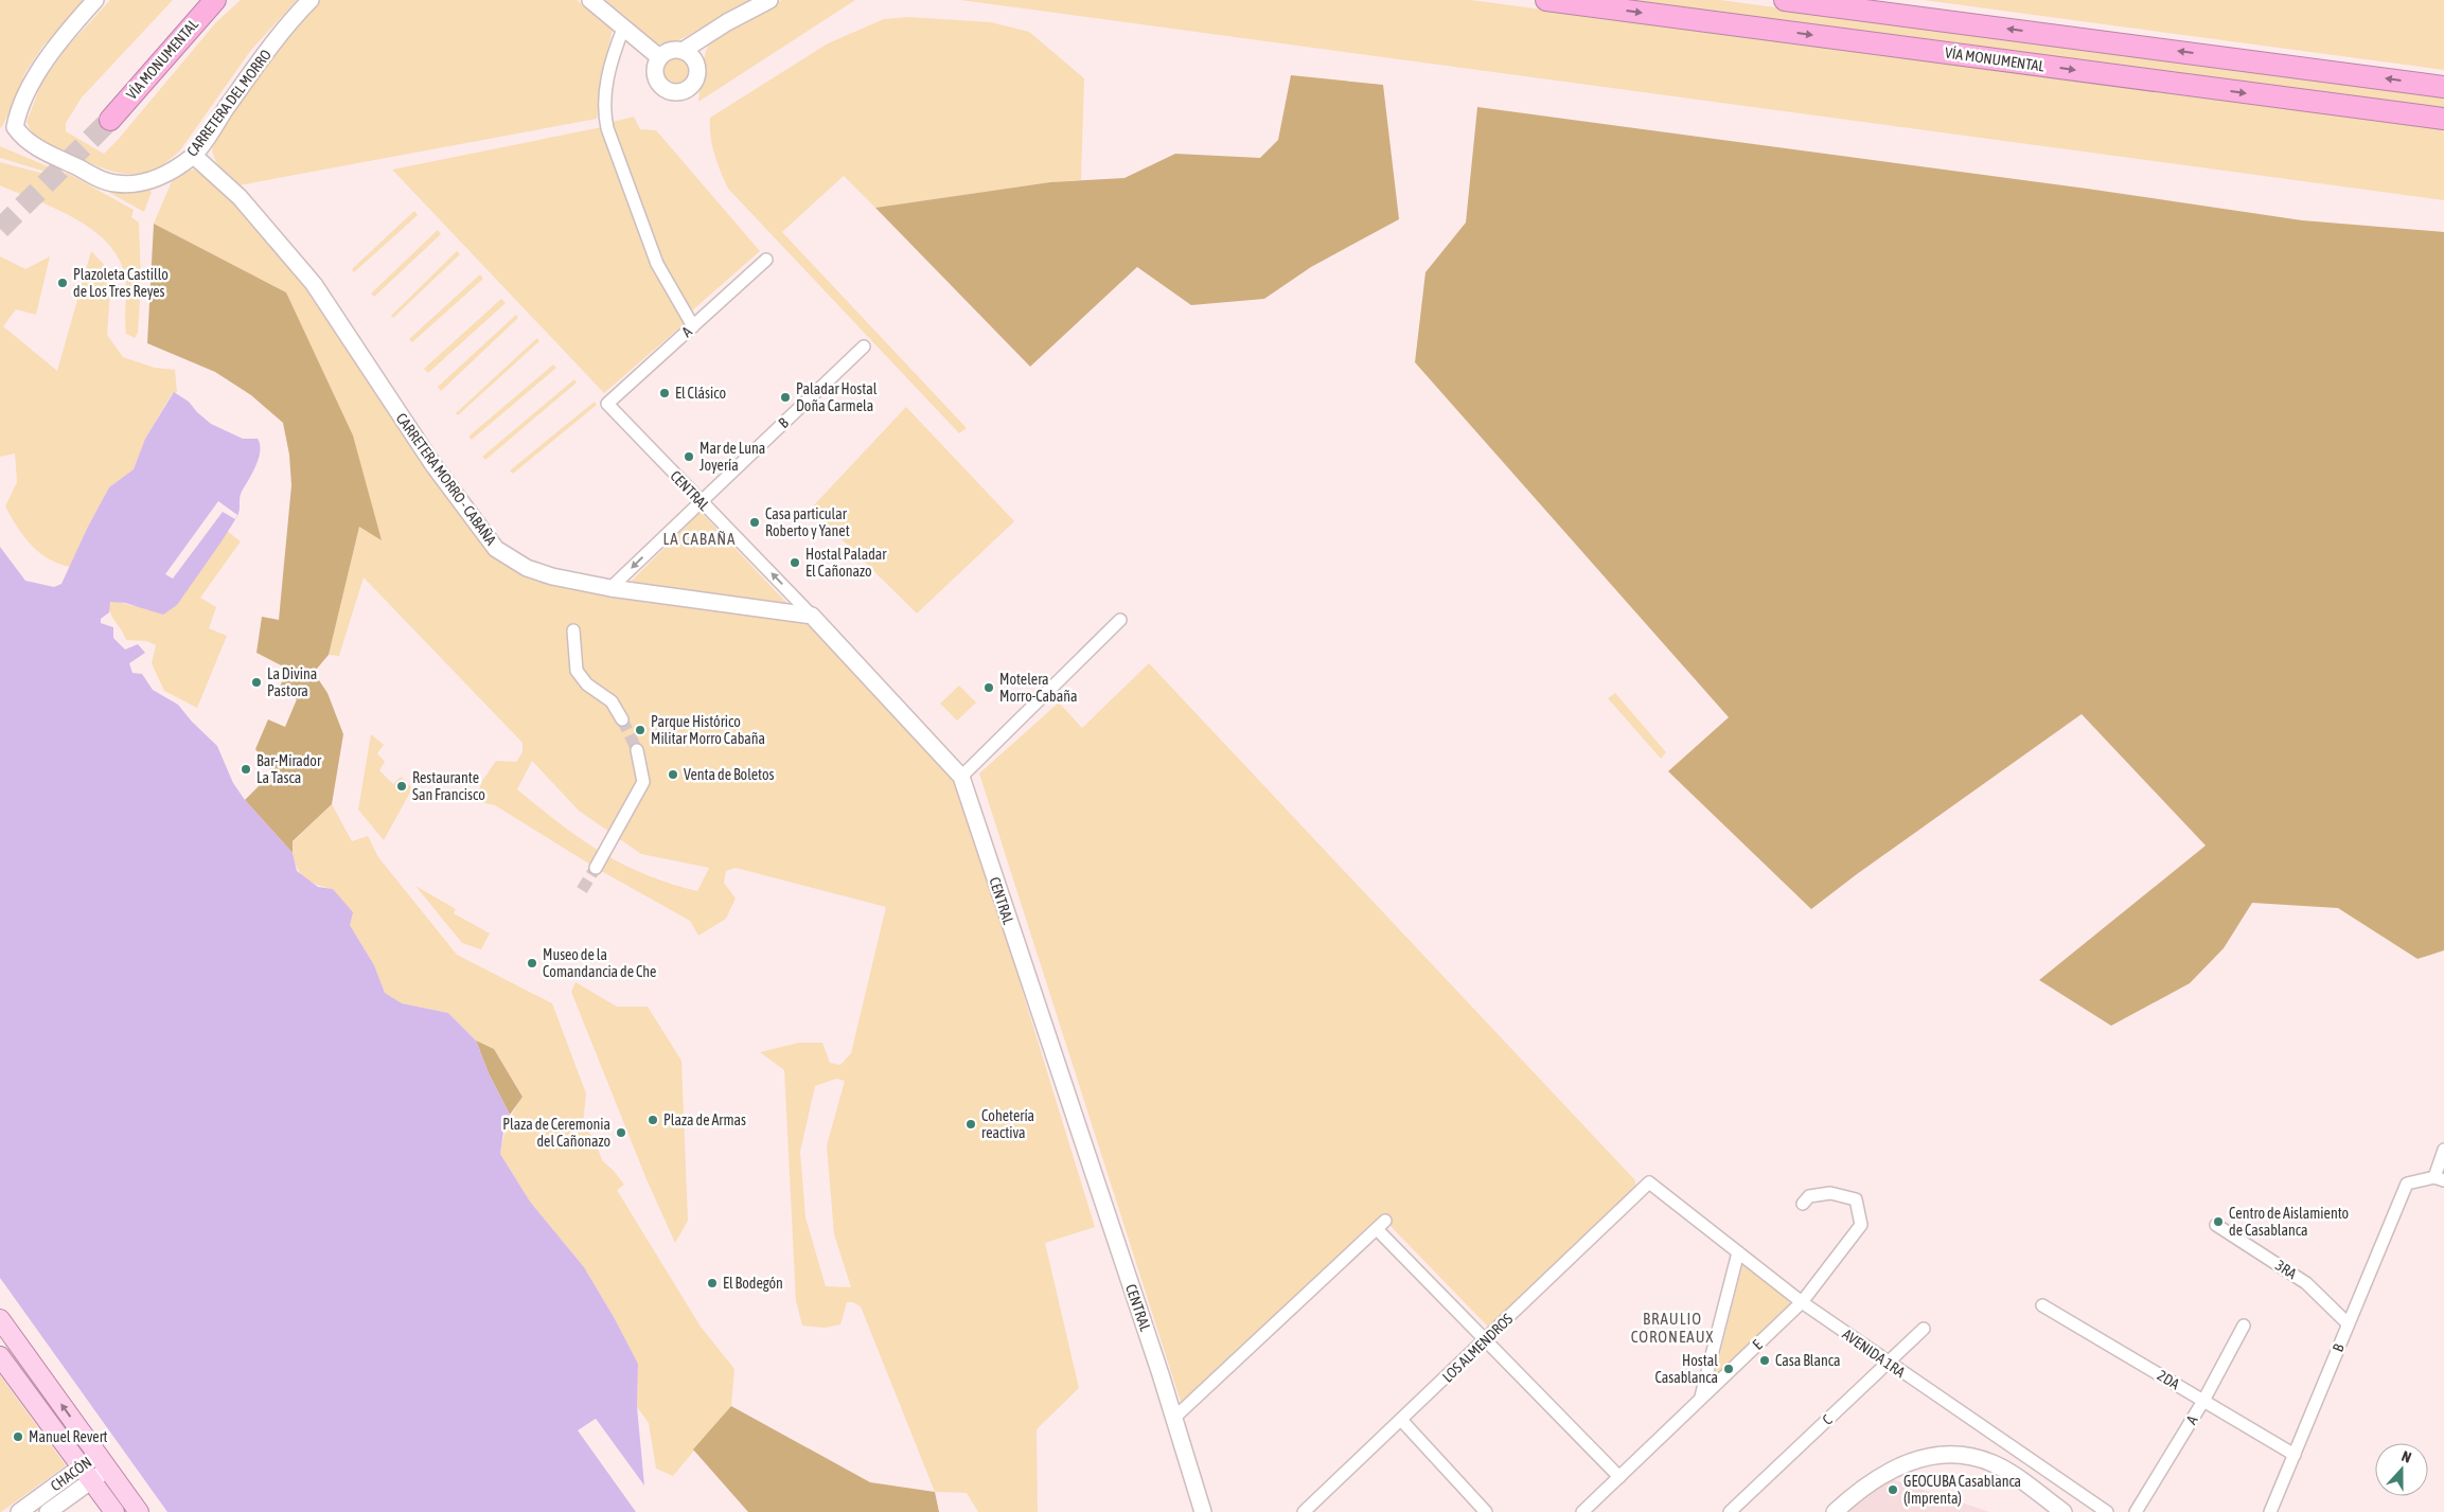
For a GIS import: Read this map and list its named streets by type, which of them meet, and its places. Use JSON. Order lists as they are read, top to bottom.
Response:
{
  "streets": {
    "highway": ["VÍA MONUMENTAL"],
    "street": [
      "CARRETERA DEL MORRO",
      "A",
      "B",
      "CARRETERA MORRO - CABAÑA",
      "CENTRAL",
      "3RA",
      "E",
      "LOS ALMENDROS",
      "AVENIDA 1RA",
      "2DA",
      "C",
      "CHACÓN"
    ]
  },
  "crossings": [
    ["CARRETERA DEL MORRO", "CARRETERA MORRO - CABAÑA"],
    ["A", "CENTRAL"],
    ["A", "2DA"],
    ["B", "CARRETERA MORRO - CABAÑA"],
    ["B", "CENTRAL"],
    ["B", "3RA"],
    ["B", "2DA"],
    ["CARRETERA MORRO - CABAÑA", "CENTRAL"],
    ["E", "AVENIDA 1RA"],
    ["LOS ALMENDROS", "AVENIDA 1RA"],
    ["AVENIDA 1RA", "C"]
  ],
  "districts": ["LA CABAÑA", "BRAULIO CORONEAUX"],
  "places": [
    "Plazoleta Castillo de Los Tres Reyes",
    "El Clásico",
    "Paladar Hostal Doña Carmela",
    "Mar de Luna Joyería",
    "Casa particular Roberto y Yanet",
    "Hostal Paladar El Cañonazo",
    "La Divina Pastora",
    "Motelera Morro-Cabaña",
    "Parque Histórico Militar Morro Cabaña",
    "Bar-Mirador La Tasca",
    "Venta de Boletos",
    "Restaurante San Francisco",
    "Museo de la Comandancia de Che",
    "Plaza de Armas",
    "Cohetería reactiva",
    "Plaza de Ceremonia del Cañonazo",
    "Centro de Aislamiento de Casablanca",
    "El Bodegón",
    "Casa Blanca",
    "Hostal Casablanca",
    "Manuel Revert",
    "GEOCUBA Casablanca (Imprenta)"
  ],
  "north": "top"
}
